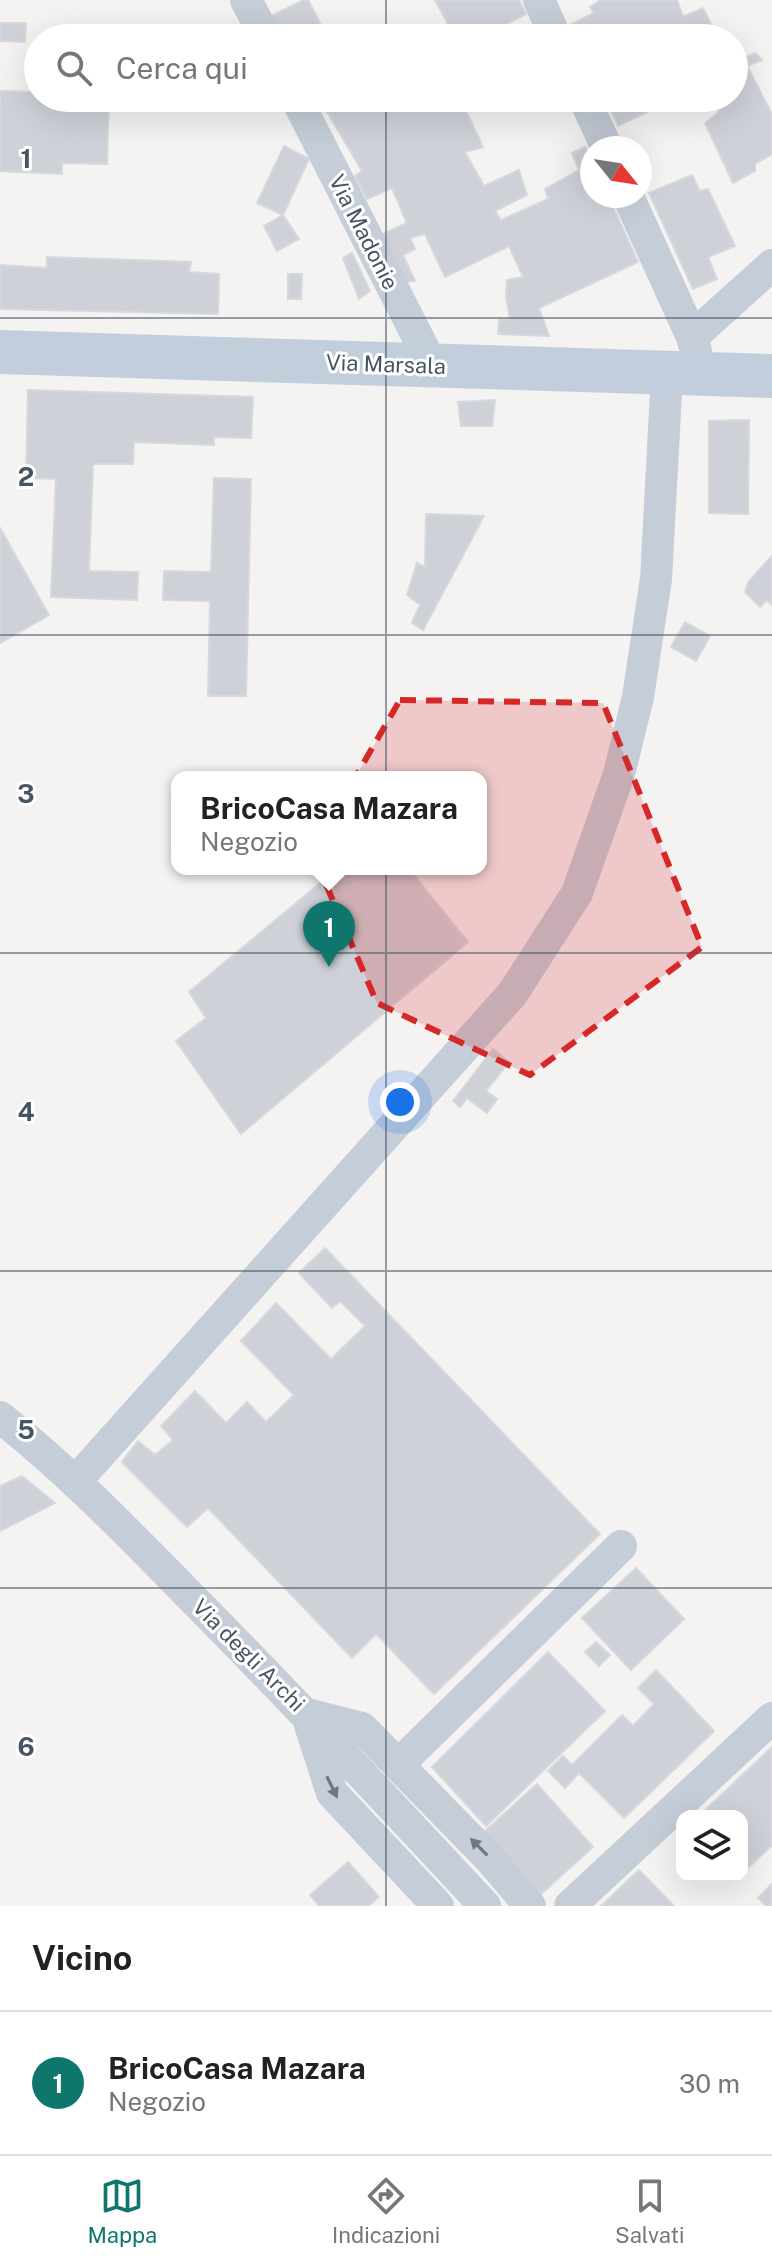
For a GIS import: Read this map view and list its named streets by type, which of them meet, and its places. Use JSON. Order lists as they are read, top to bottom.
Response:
{
  "streets": {
    "main road": ["Via Marsala"],
    "street": ["Via Madonie", "Via degli Archi"]
  },
  "crossings": [
    ["Via Madonie", "Via Marsala"]
  ],
  "north": "bottom right",
  "page": {
    "search": "Cerca qui",
    "popup": ["BricoCasa Mazara", "Negozio"],
    "pins": "1",
    "heading": "Vicino",
    "list": [
      {
        "mark": "1",
        "name": "BricoCasa Mazara",
        "note": "Negozio",
        "value": "30 m"
      }
    ],
    "nav": ["Mappa", "Indicazioni", "Salvati"]
  },
  "grid": {
    "rows": [
      "1",
      "2",
      "3",
      "4",
      "5",
      "6"
    ]
  }
}
